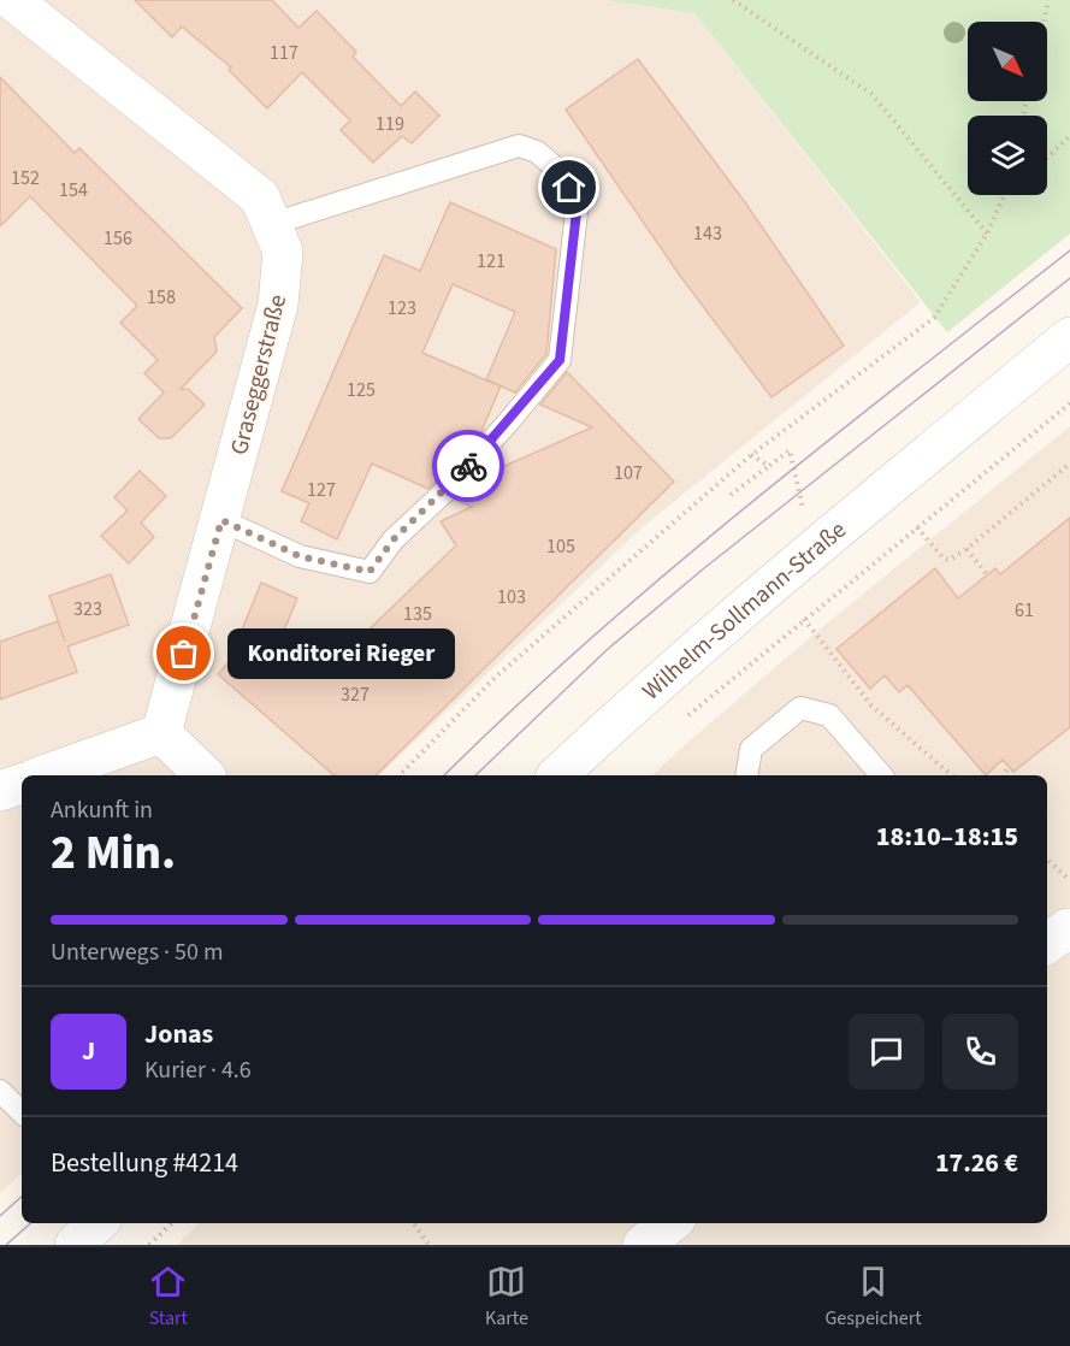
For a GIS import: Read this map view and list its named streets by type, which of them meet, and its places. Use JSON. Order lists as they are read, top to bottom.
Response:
{
  "streets": {
    "street": ["Graseggerstraße", "Wilhelm-Sollmann-Straße"]
  },
  "places": ["Konditorei Rieger"],
  "house_numbers": [
    "117",
    "119",
    "152",
    "154",
    "143",
    "156",
    "121",
    "158",
    "123",
    "125",
    "107",
    "127",
    "105",
    "103",
    "323",
    "61",
    "135",
    "327"
  ],
  "north": "bottom right",
  "page": {
    "bubble": "Konditorei Rieger",
    "heading": ["2 Min.", "Ankunft in", "18:10–18:15"],
    "panel": [
      "Jonas",
      "Kurier · 4.6",
      "Bestellung #4214",
      "17.26 €"
    ],
    "bar": "Unterwegs · 50 m",
    "round": "J",
    "tabs": ["Start", "Karte", "Gespeichert"]
  }
}
